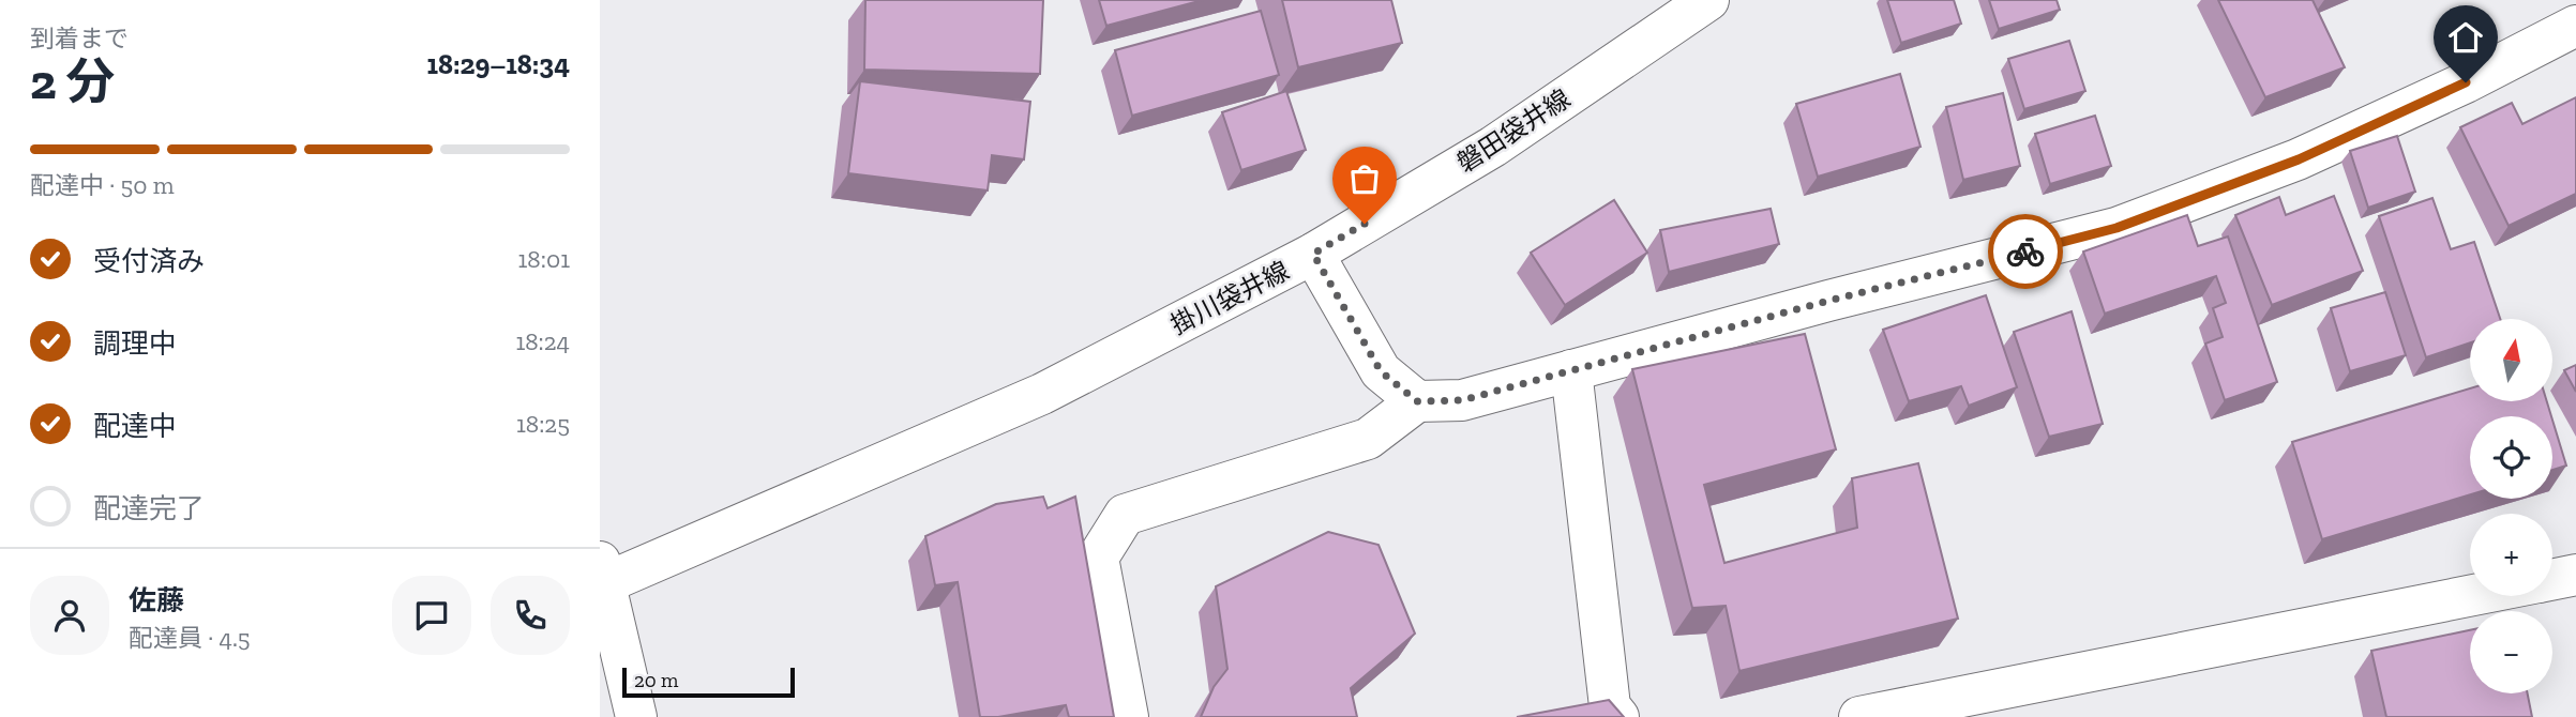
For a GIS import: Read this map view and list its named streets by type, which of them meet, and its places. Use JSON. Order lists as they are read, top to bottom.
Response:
{
  "streets": {
    "main road": ["磐田袋井線", "掛川袋井線"]
  },
  "crossings": [
    ["磐田袋井線", "掛川袋井線"]
  ],
  "scale_bar": "20 m",
  "north": "top",
  "page": {
    "heading": ["2 分", "到着まで", "18:29–18:34"],
    "panel": ["佐藤", "配達員 · 4.5"],
    "bar": "配達中 · 50 m",
    "list": [
      ["受付済み", "18:01"],
      ["調理中", "18:24"],
      ["配達中", "18:25"],
      "配達完了"
    ],
    "map_buttons": ["+", "−"],
    "scale": "20 m"
  }
}
